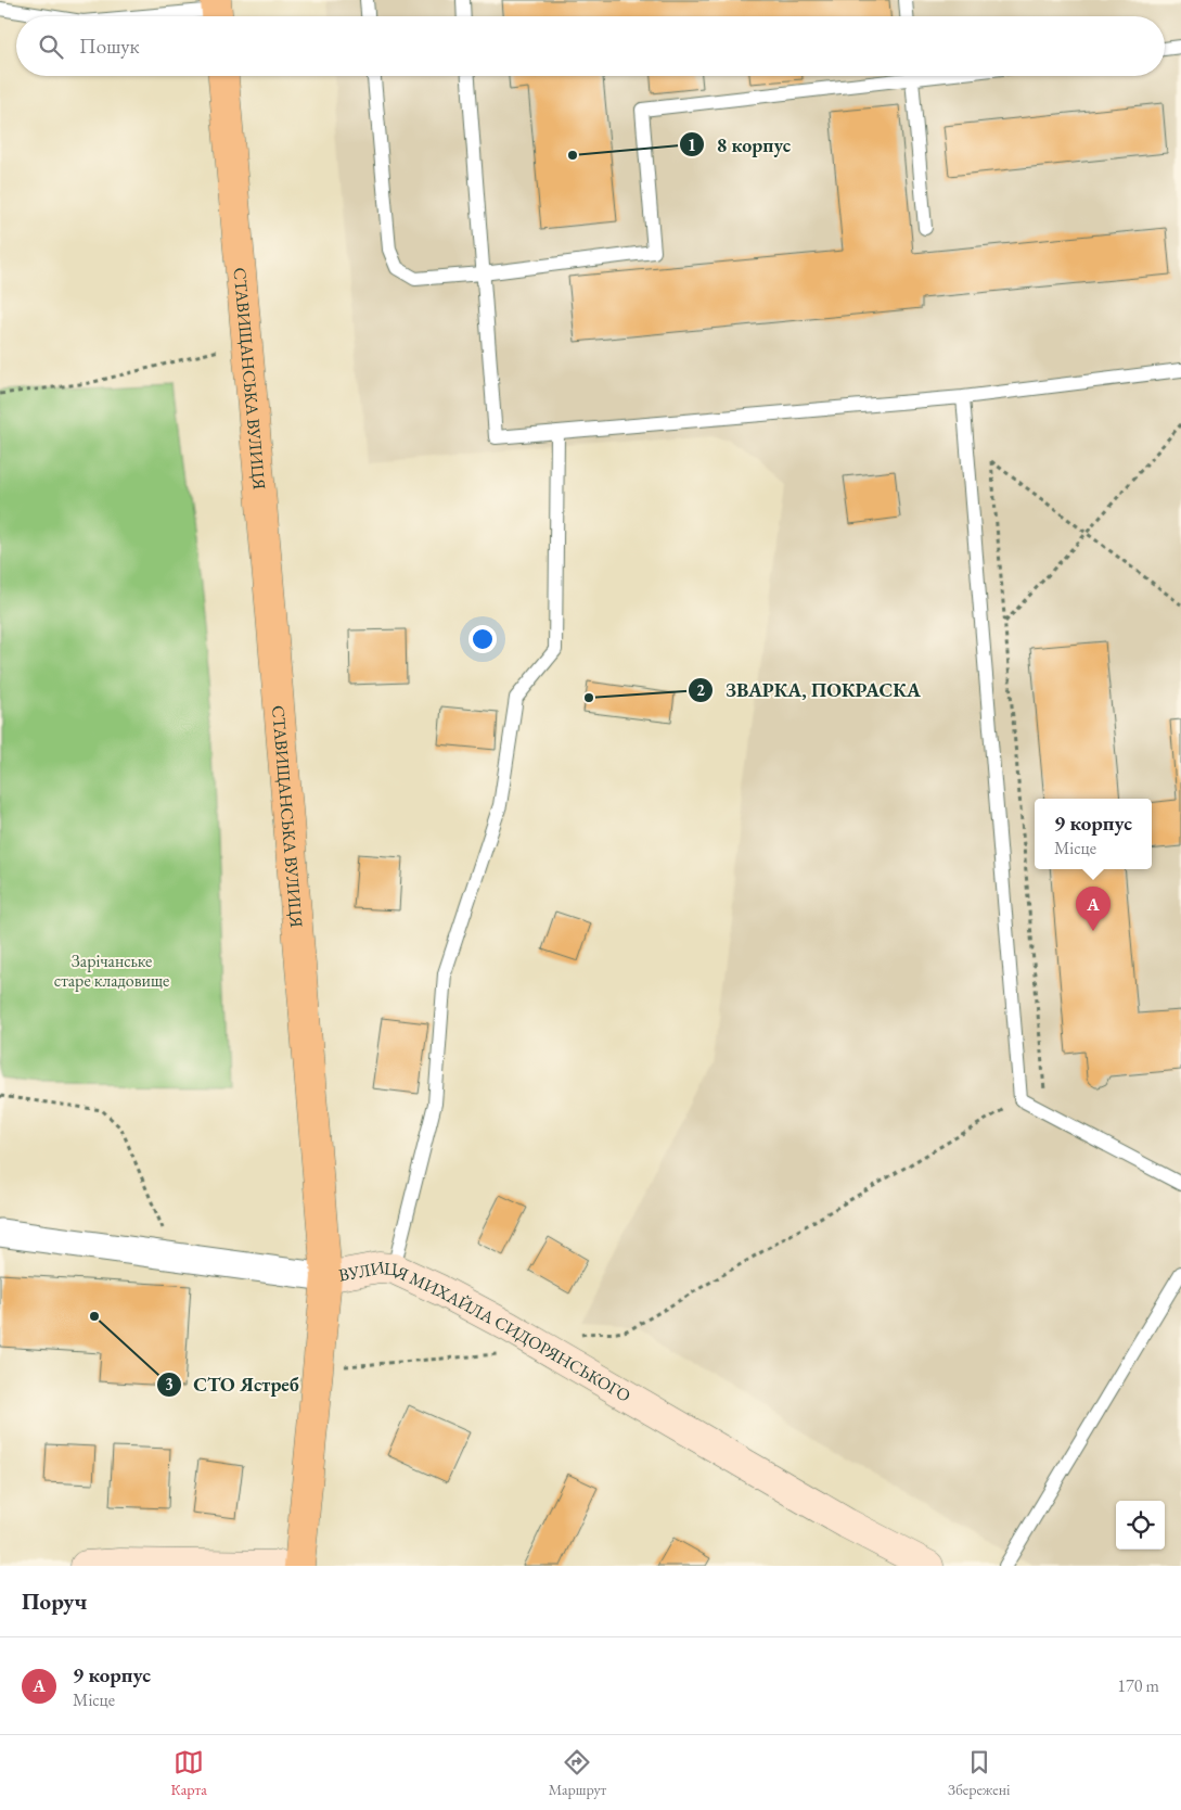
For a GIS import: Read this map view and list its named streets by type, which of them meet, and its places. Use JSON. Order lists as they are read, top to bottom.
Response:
{
  "streets": {
    "main road": ["СТАВИЩАНСЬКА ВУЛИЦЯ"],
    "street": ["ВУЛИЦЯ МИХАЙЛА СИДОРЯНСЬКОГО"]
  },
  "crossings": [
    ["СТАВИЩАНСЬКА ВУЛИЦЯ", "ВУЛИЦЯ МИХАЙЛА СИДОРЯНСЬКОГО"]
  ],
  "parks": ["Зарічанське старе кладовище"],
  "places": ["8 корпус", "ЗВАРКА, ПОКРАСКА", "СТО Ястреб"],
  "page": {
    "search": "Пошук",
    "popup": ["9 корпус", "Місце"],
    "pins": "A",
    "heading": "Поруч",
    "list": [
      {
        "mark": "A",
        "name": "9 корпус",
        "note": "Місце",
        "value": "170 m"
      }
    ],
    "nav": ["Карта", "Маршрут", "Збережені"]
  }
}
